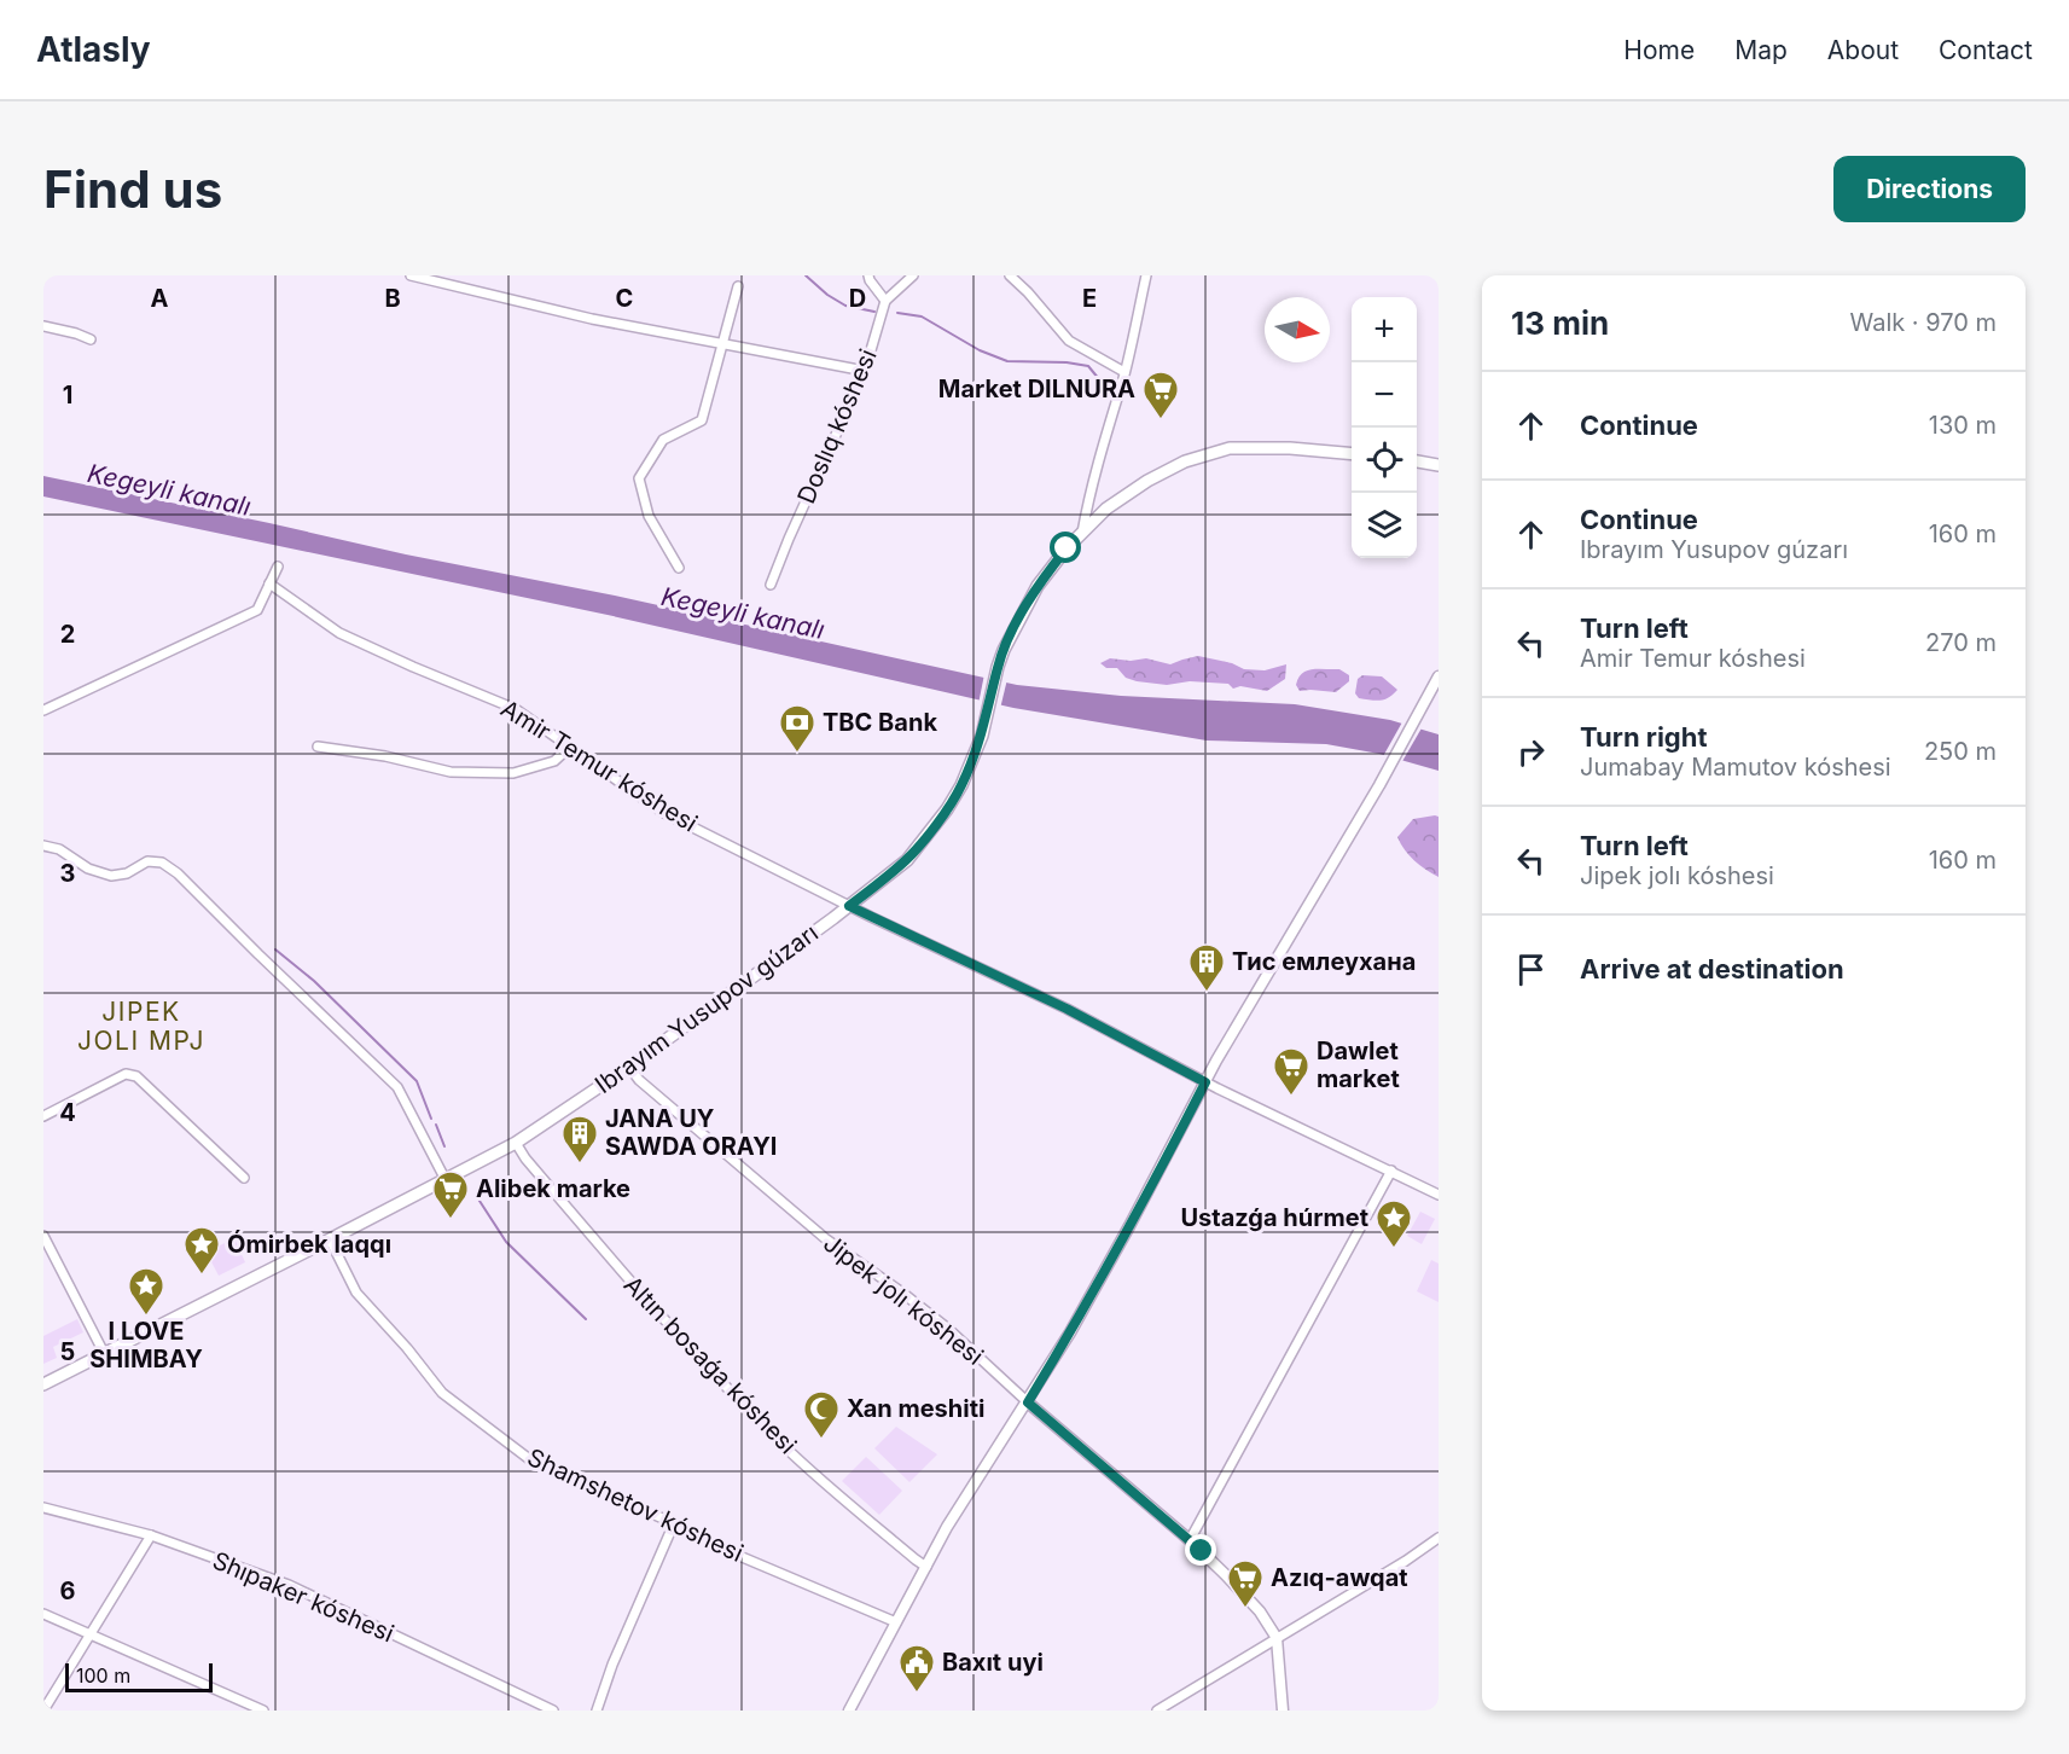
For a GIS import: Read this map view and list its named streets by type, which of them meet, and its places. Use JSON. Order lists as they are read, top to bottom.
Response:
{
  "streets": {
    "main road": ["Ibrayım Yusupov gúzarı"],
    "street": [
      "Doslıq kóshesi",
      "Amir Temur kóshesi",
      "Jipek jolı kóshesi",
      "Altın bosaǵa kóshesi",
      "Shamshetov kóshesi",
      "Shıpaker kóshesi"
    ]
  },
  "crossings": [
    ["Amir Temur kóshesi", "Ibrayım Yusupov gúzarı"],
    ["Ibrayım Yusupov gúzarı", "Jipek jolı kóshesi"],
    ["Ibrayım Yusupov gúzarı", "Altın bosaǵa kóshesi"],
    ["Ibrayım Yusupov gúzarı", "Shamshetov kóshesi"]
  ],
  "districts": ["JIPEK JOLI MPJ"],
  "water": ["Kegeyli kanalı"],
  "places": {
    "supermarket": [
      "Market DILNURA",
      "Dawlet market",
      "Alibek marke",
      "Azıq-awqat"
    ],
    "bank": ["TBC Bank"],
    "building": ["Тис емлеухана", "JANA UY SAWDA ORAYI"],
    "place": ["Ustazǵa húrmet", "Ómirbek laqqı", "I LOVE SHIMBAY"],
    "mosque": ["Xan meshiti"],
    "public building": ["Baxıt uyi"]
  },
  "scale_bar": "100 m",
  "north": "right",
  "page": {
    "header": "Atlasly",
    "nav": [
      "Home",
      "Map",
      "About",
      "Contact"
    ],
    "buttons": "Directions",
    "title": "Find us",
    "heading": ["13 min", "Walk · 970 m"],
    "map_buttons": ["+", "−"],
    "list": [
      ["Continue", "130 m"],
      ["Continue", "Ibrayım Yusupov gúzarı", "160 m"],
      ["Turn left", "Amir Temur kóshesi", "270 m"],
      ["Turn right", "Jumabay Mamutov kóshesi", "250 m"],
      ["Turn left", "Jipek jolı kóshesi", "160 m"],
      "Arrive at destination"
    ],
    "scale": "100 m"
  },
  "grid": {
    "columns": [
      "A",
      "B",
      "C",
      "D",
      "E"
    ],
    "rows": [
      "1",
      "2",
      "3",
      "4",
      "5",
      "6"
    ]
  }
}
